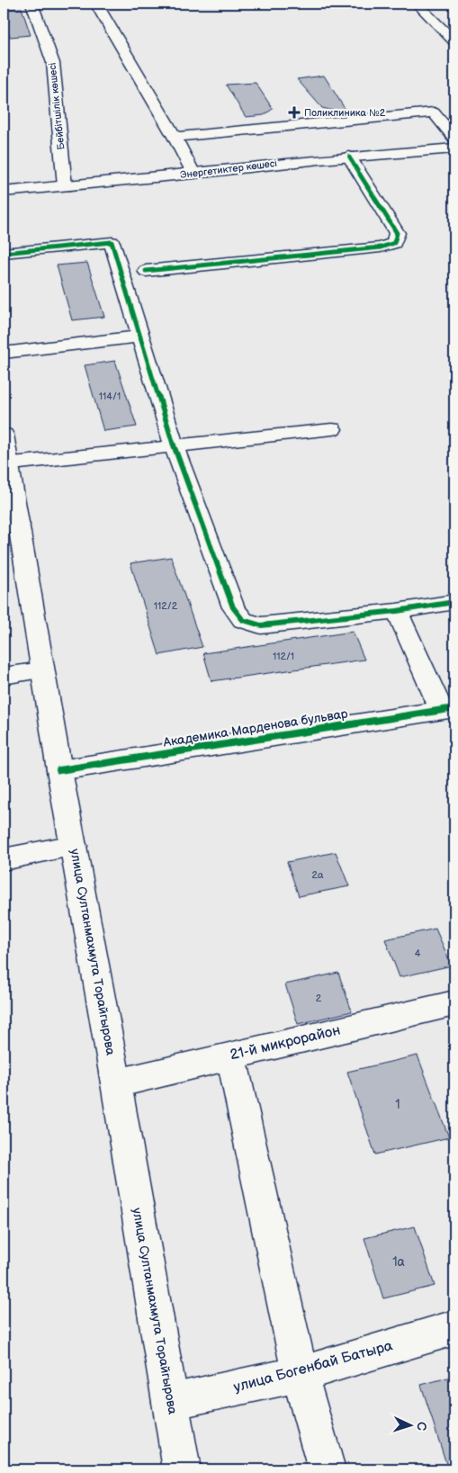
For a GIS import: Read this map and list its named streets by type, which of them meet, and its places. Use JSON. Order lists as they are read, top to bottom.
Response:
{
  "streets": {
    "street": [
      "Бейбітшілік көшесі",
      "Энергетиктер көшесі",
      "Академика Марденова бульвар",
      "улица Султанмахмута Торайгырова",
      "21-й микрорайон",
      "улица Богенбай Батыра"
    ]
  },
  "crossings": [
    ["Бейбітшілік көшесі", "Энергетиктер көшесі"],
    ["Академика Марденова бульвар", "улица Султанмахмута Торайгырова"],
    ["улица Султанмахмута Торайгырова", "21-й микрорайон"],
    ["улица Султанмахмута Торайгырова", "улица Богенбай Батыра"]
  ],
  "places": {
    "health": ["Поликлиника №2"]
  },
  "house_numbers": [
    "114/1",
    "112/2",
    "112/1",
    "2а",
    "4",
    "2",
    "1",
    "1а"
  ],
  "north": "right"
}
